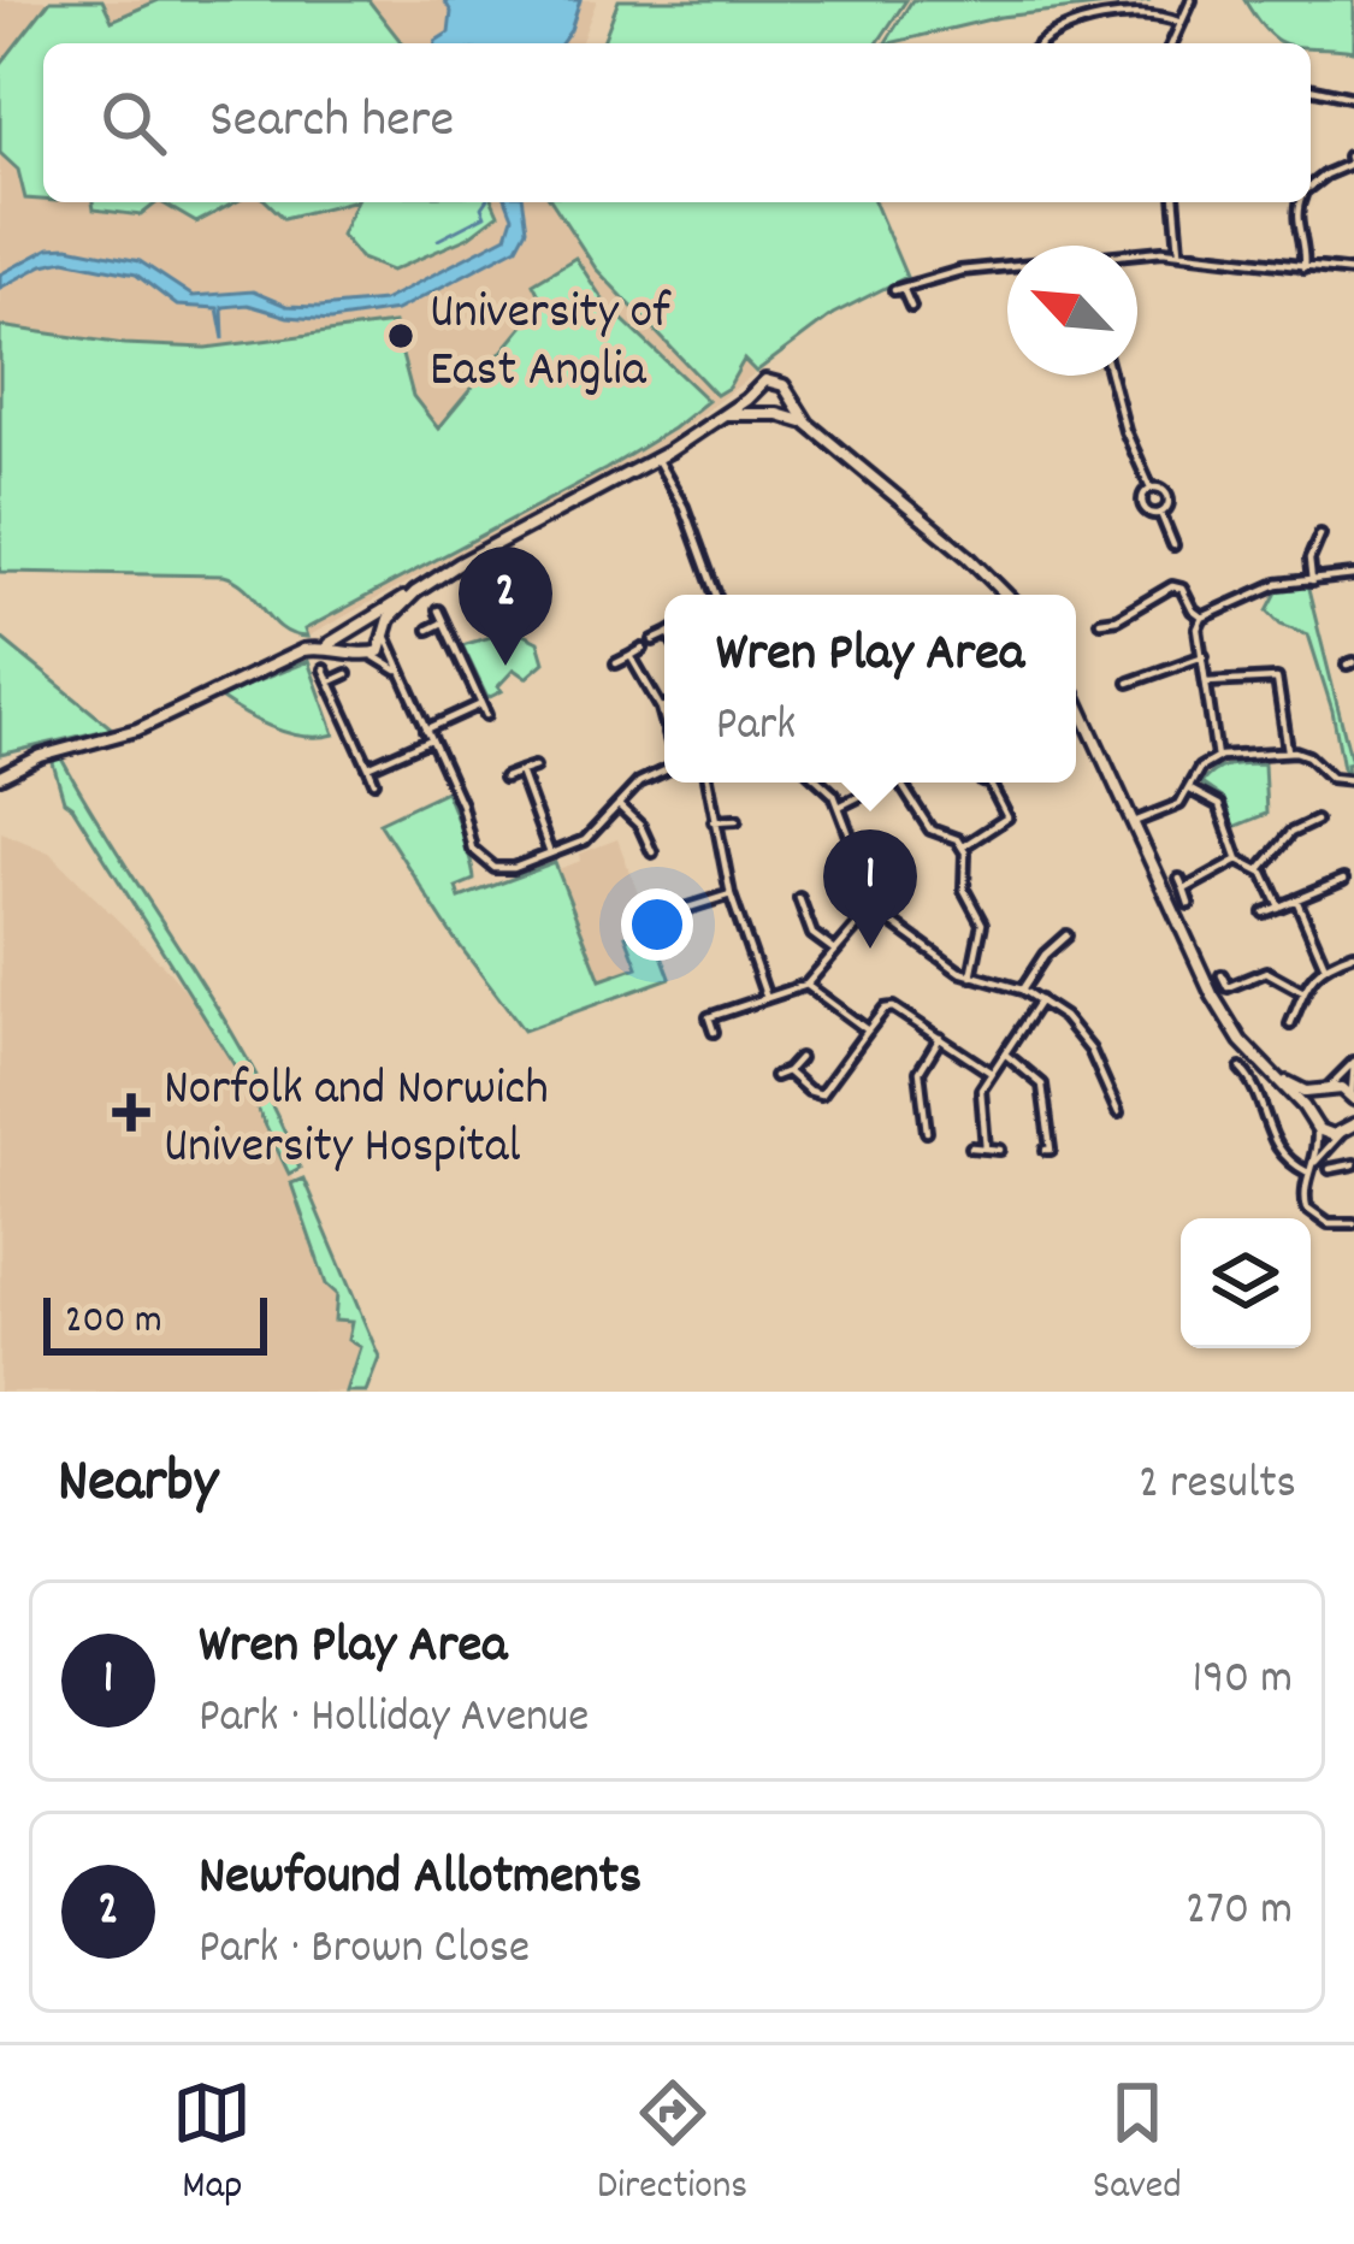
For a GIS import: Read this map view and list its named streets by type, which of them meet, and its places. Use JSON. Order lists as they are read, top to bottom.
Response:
{
  "places": {
    "other": ["University of East Anglia"],
    "health": ["Norfolk and Norwich University Hospital"]
  },
  "scale_bar": "200 m",
  "north": "top left",
  "page": {
    "search": "Search here",
    "pins": ["2", "1"],
    "popup": ["Wren Play Area", "Park"],
    "scale": "200 m",
    "heading": ["Nearby", "2 results"],
    "list": [
      {
        "mark": "1",
        "name": "Wren Play Area",
        "note": "Park · Holliday Avenue",
        "value": "190 m"
      },
      {
        "mark": "2",
        "name": "Newfound Allotments",
        "note": "Park · Brown Close",
        "value": "270 m"
      }
    ],
    "nav": ["Map", "Directions", "Saved"]
  }
}
